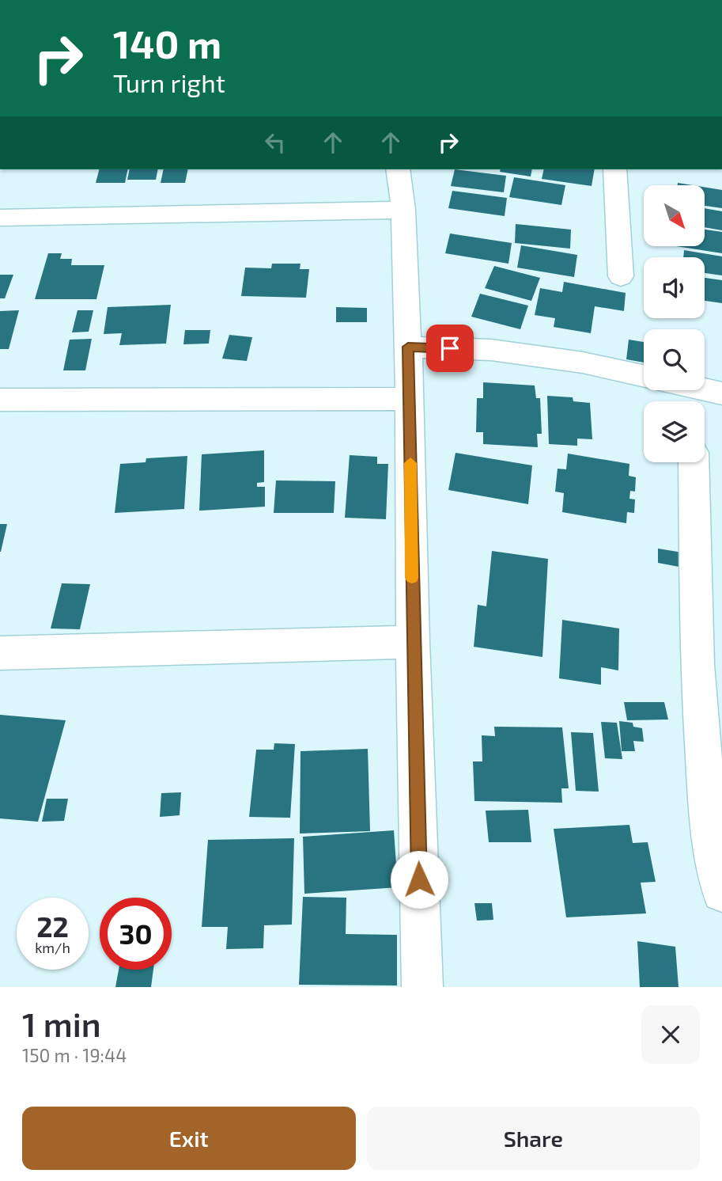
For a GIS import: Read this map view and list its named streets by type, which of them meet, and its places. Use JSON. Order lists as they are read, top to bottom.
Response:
{
  "north": "bottom right",
  "page": {
    "turn": ["140 m", "Turn right"],
    "speed": "22 km/h",
    "limit": "30",
    "heading": ["1 min", "150 m · 19:44"],
    "buttons": ["Exit", "Share"]
  }
}
